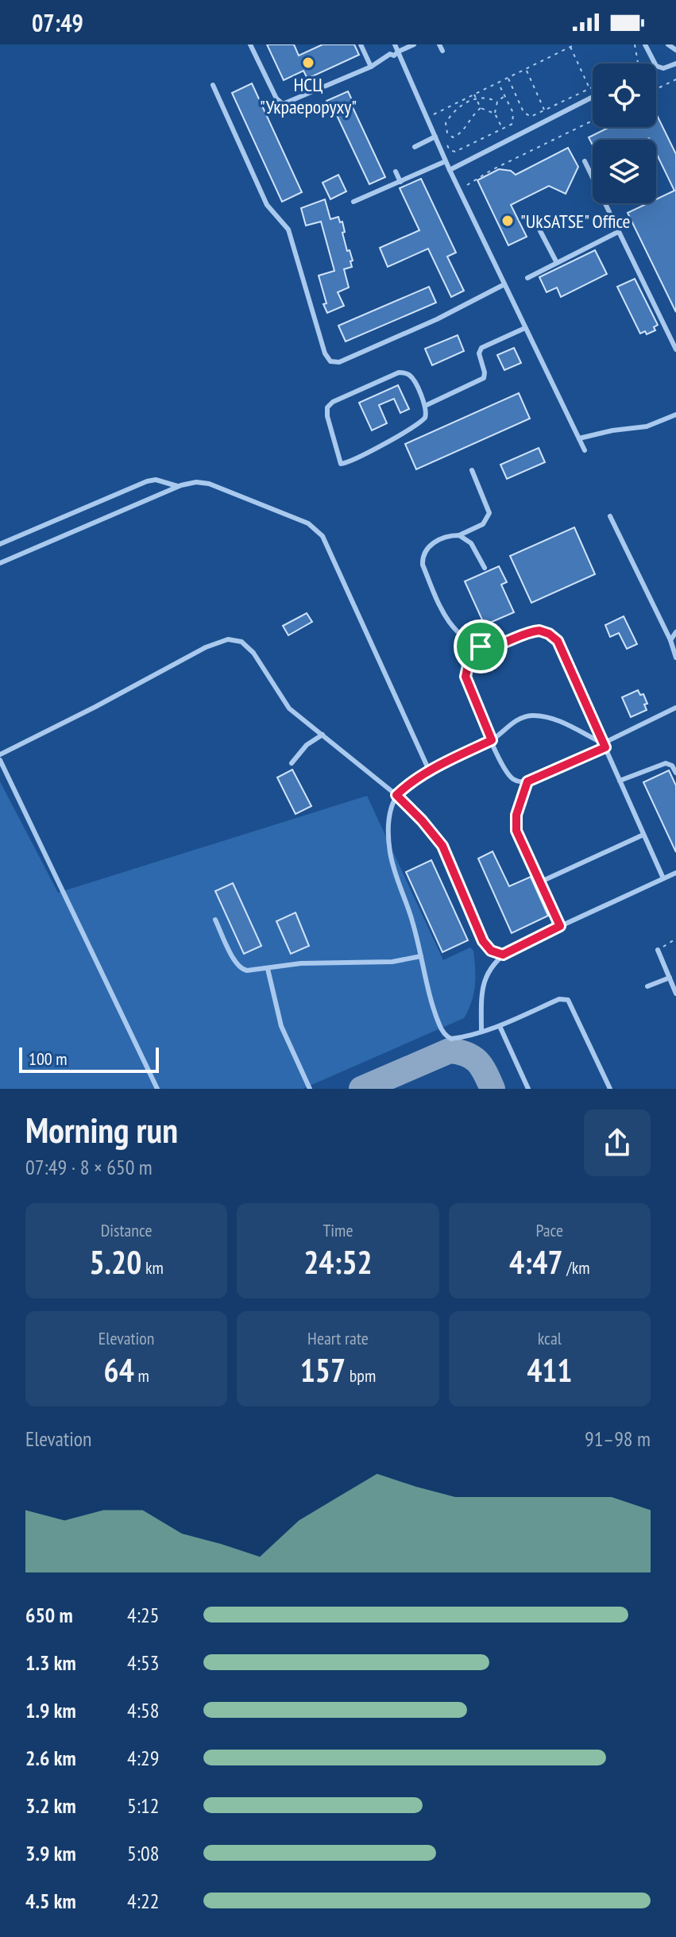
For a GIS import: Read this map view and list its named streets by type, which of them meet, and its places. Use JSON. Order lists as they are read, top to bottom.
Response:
{
  "places": ["НСЦ \"Украероруху\"", "\"UkSATSE\" Office"],
  "scale_bar": "100 m",
  "page": {
    "status": "07:49",
    "scale": "100 m",
    "heading": ["Morning run", "07:49 · 8 × 650 m"],
    "stats": [
      ["Distance", "5.20 km"],
      ["Time", "24:52"],
      ["Pace", "4:47 /km"],
      ["Elevation", "64 m"],
      ["Heart rate", "157 bpm"],
      ["kcal", "411"]
    ],
    "chart": ["Elevation", "91–98 m"],
    "list": [
      {
        "name": "650 m",
        "note": "4:25"
      },
      {
        "name": "1.3 km",
        "note": "4:53"
      },
      {
        "name": "1.9 km",
        "note": "4:58"
      },
      {
        "name": "2.6 km",
        "note": "4:29"
      },
      {
        "name": "3.2 km",
        "note": "5:12"
      },
      {
        "name": "3.9 km",
        "note": "5:08"
      },
      {
        "name": "4.5 km",
        "note": "4:22"
      }
    ]
  }
}
